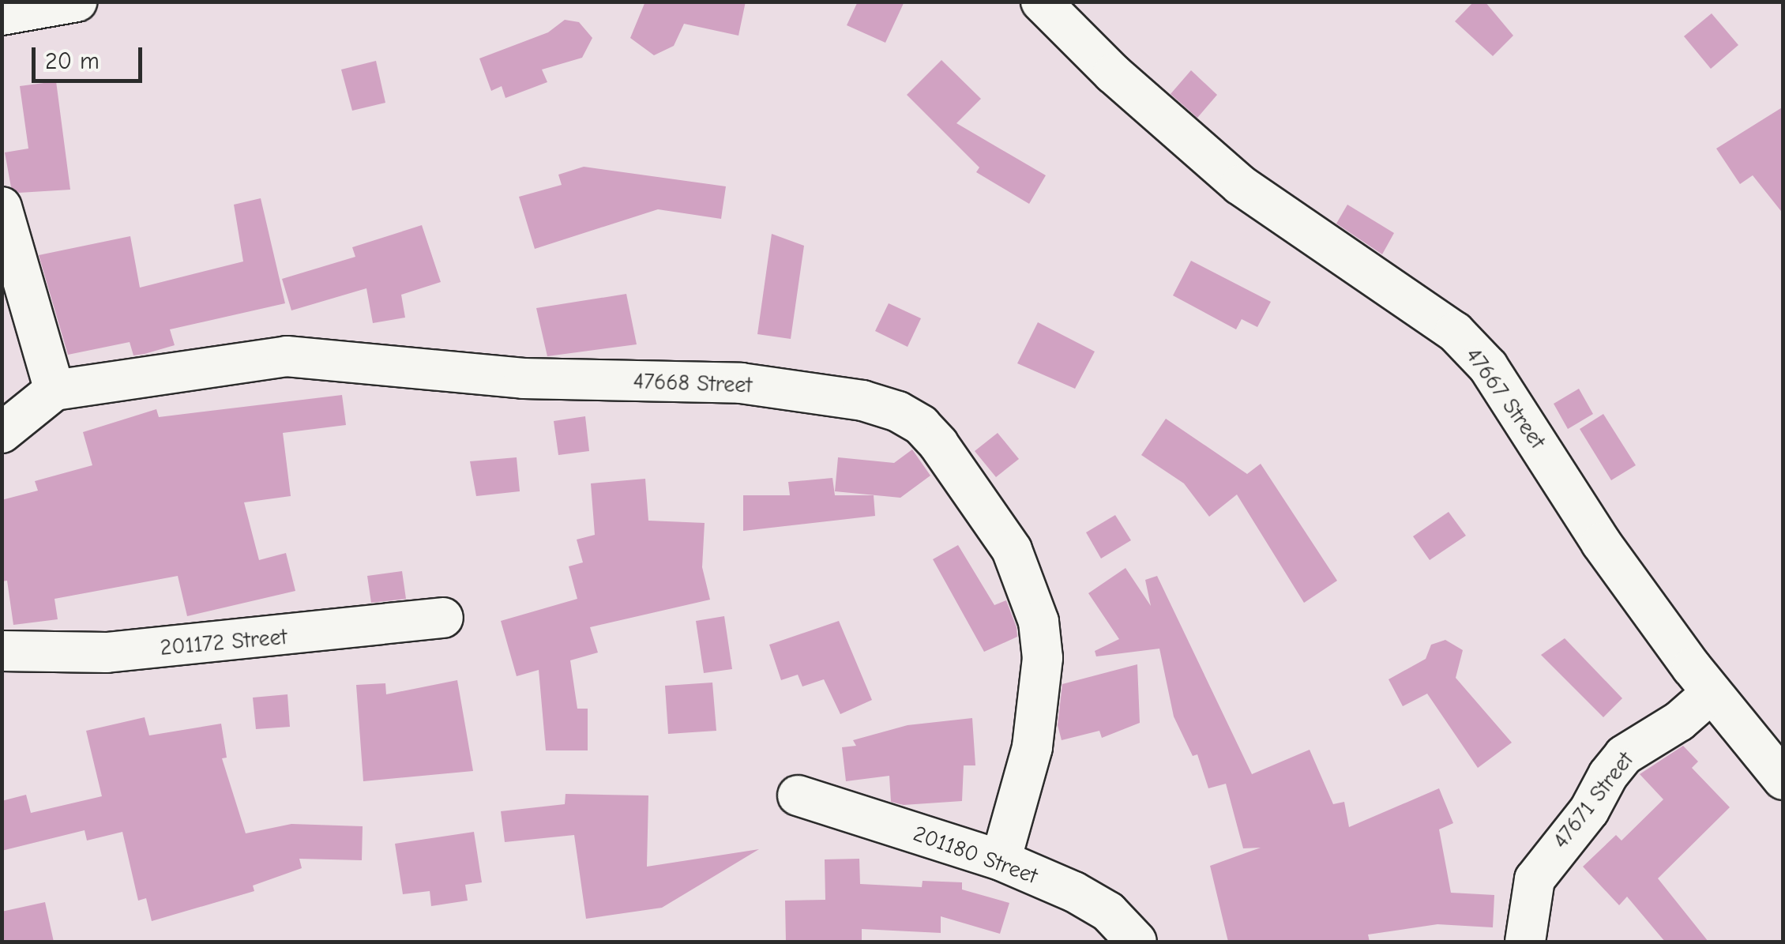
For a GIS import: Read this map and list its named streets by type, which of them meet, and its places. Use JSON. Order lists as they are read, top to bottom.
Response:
{
  "streets": {
    "street": [
      "47668 Street",
      "47667 Street",
      "201172 Street",
      "47671 Street",
      "201180 Street"
    ]
  },
  "crossings": [
    ["47668 Street", "201180 Street"],
    ["47667 Street", "47671 Street"]
  ],
  "scale_bar": "20 m"
}
